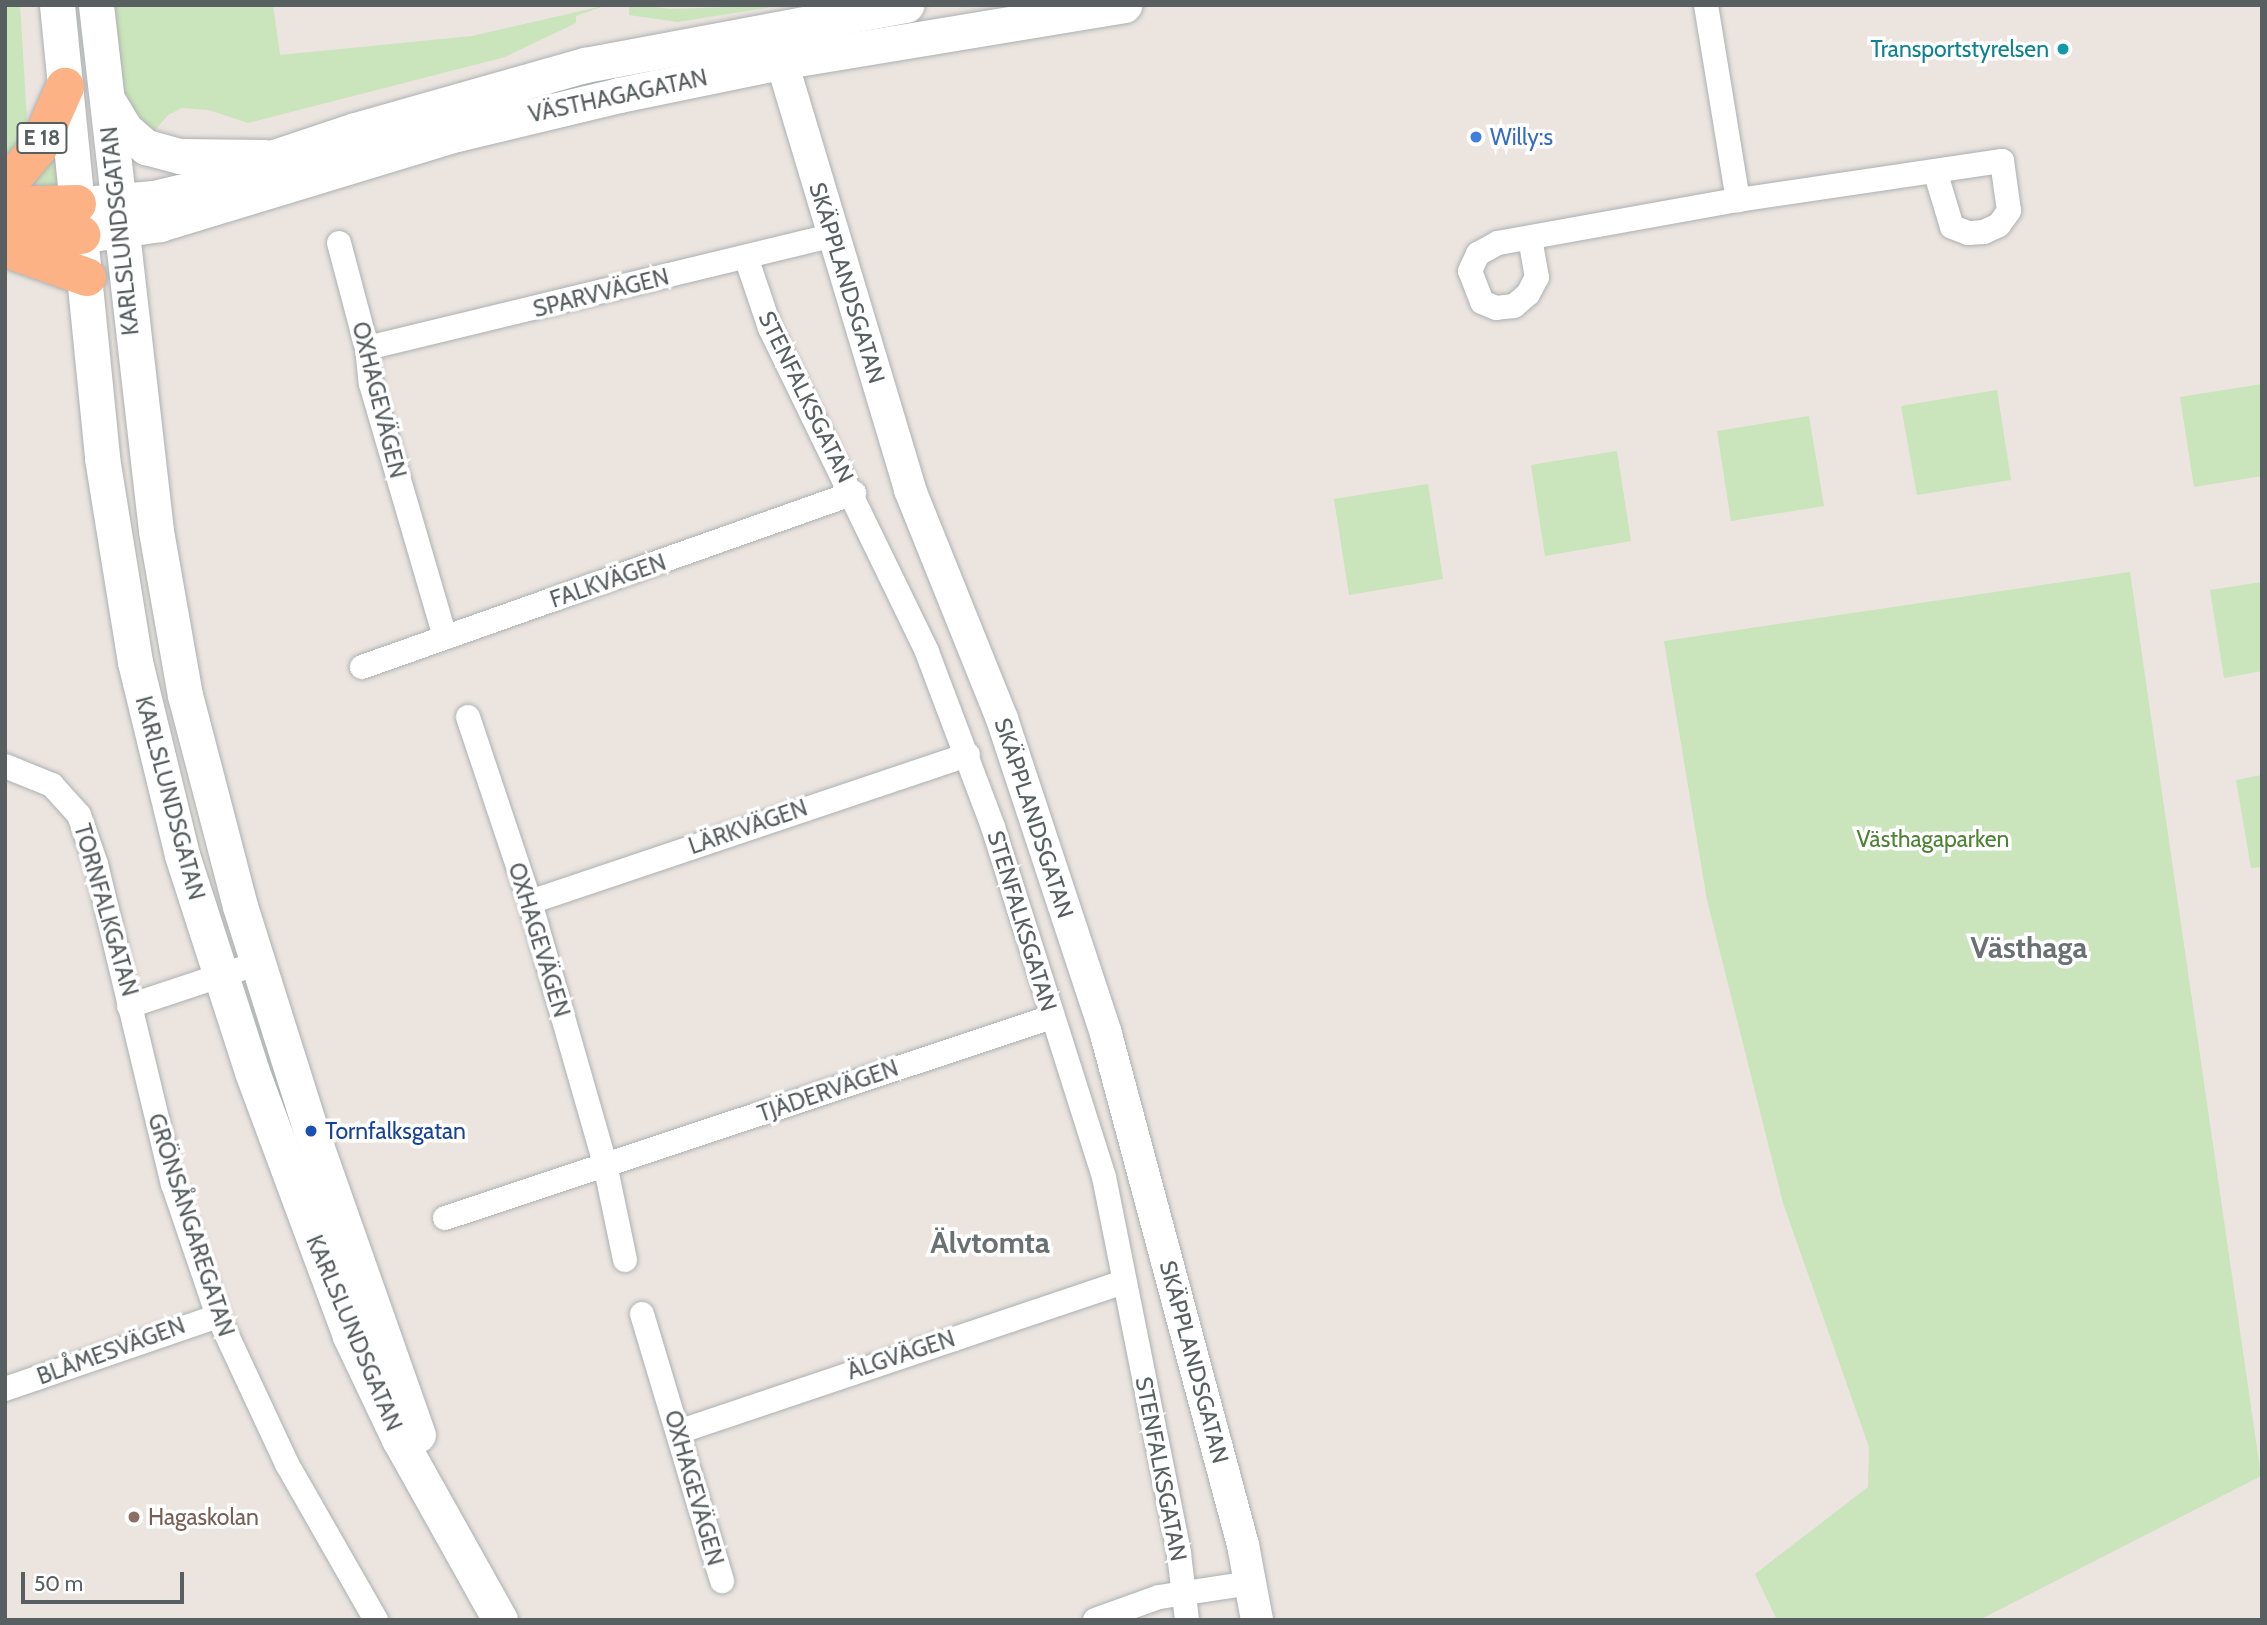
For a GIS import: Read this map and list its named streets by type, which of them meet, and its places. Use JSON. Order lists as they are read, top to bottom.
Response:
{
  "streets": {
    "highway": ["E 18"],
    "main road": ["VÄSTHAGAGATAN", "KARLSLUNDSGATAN"],
    "street": [
      "SKÄPPLANDSGATAN",
      "SPARVVÄGEN",
      "STENFALKSGATAN",
      "OXHAGEVÄGEN",
      "FALKVÄGEN",
      "LÄRKVÄGEN",
      "TORNFALKGATAN",
      "TJÄDERVÄGEN",
      "GRÖNSÅNGAREGATAN",
      "BLÅMESVÄGEN",
      "ÄLGVÄGEN"
    ]
  },
  "crossings": [
    ["VÄSTHAGAGATAN", "KARLSLUNDSGATAN"],
    ["VÄSTHAGAGATAN", "SKÄPPLANDSGATAN"],
    ["E 18", "KARLSLUNDSGATAN"],
    ["KARLSLUNDSGATAN", "TORNFALKGATAN"],
    ["SKÄPPLANDSGATAN", "SPARVVÄGEN"],
    ["SPARVVÄGEN", "STENFALKSGATAN"],
    ["SPARVVÄGEN", "OXHAGEVÄGEN"],
    ["STENFALKSGATAN", "FALKVÄGEN"],
    ["STENFALKSGATAN", "LÄRKVÄGEN"],
    ["STENFALKSGATAN", "TJÄDERVÄGEN"],
    ["STENFALKSGATAN", "ÄLGVÄGEN"],
    ["OXHAGEVÄGEN", "FALKVÄGEN"],
    ["OXHAGEVÄGEN", "LÄRKVÄGEN"],
    ["OXHAGEVÄGEN", "TJÄDERVÄGEN"],
    ["OXHAGEVÄGEN", "ÄLGVÄGEN"],
    ["TORNFALKGATAN", "GRÖNSÅNGAREGATAN"],
    ["GRÖNSÅNGAREGATAN", "BLÅMESVÄGEN"]
  ],
  "districts": ["Västhaga", "Älvtomta"],
  "parks": ["Västhagaparken"],
  "places": [
    "Transportstyrelsen",
    "Willy:s",
    "Tornfalksgatan",
    "Hagaskolan"
  ],
  "scale_bar": "50 m"
}
